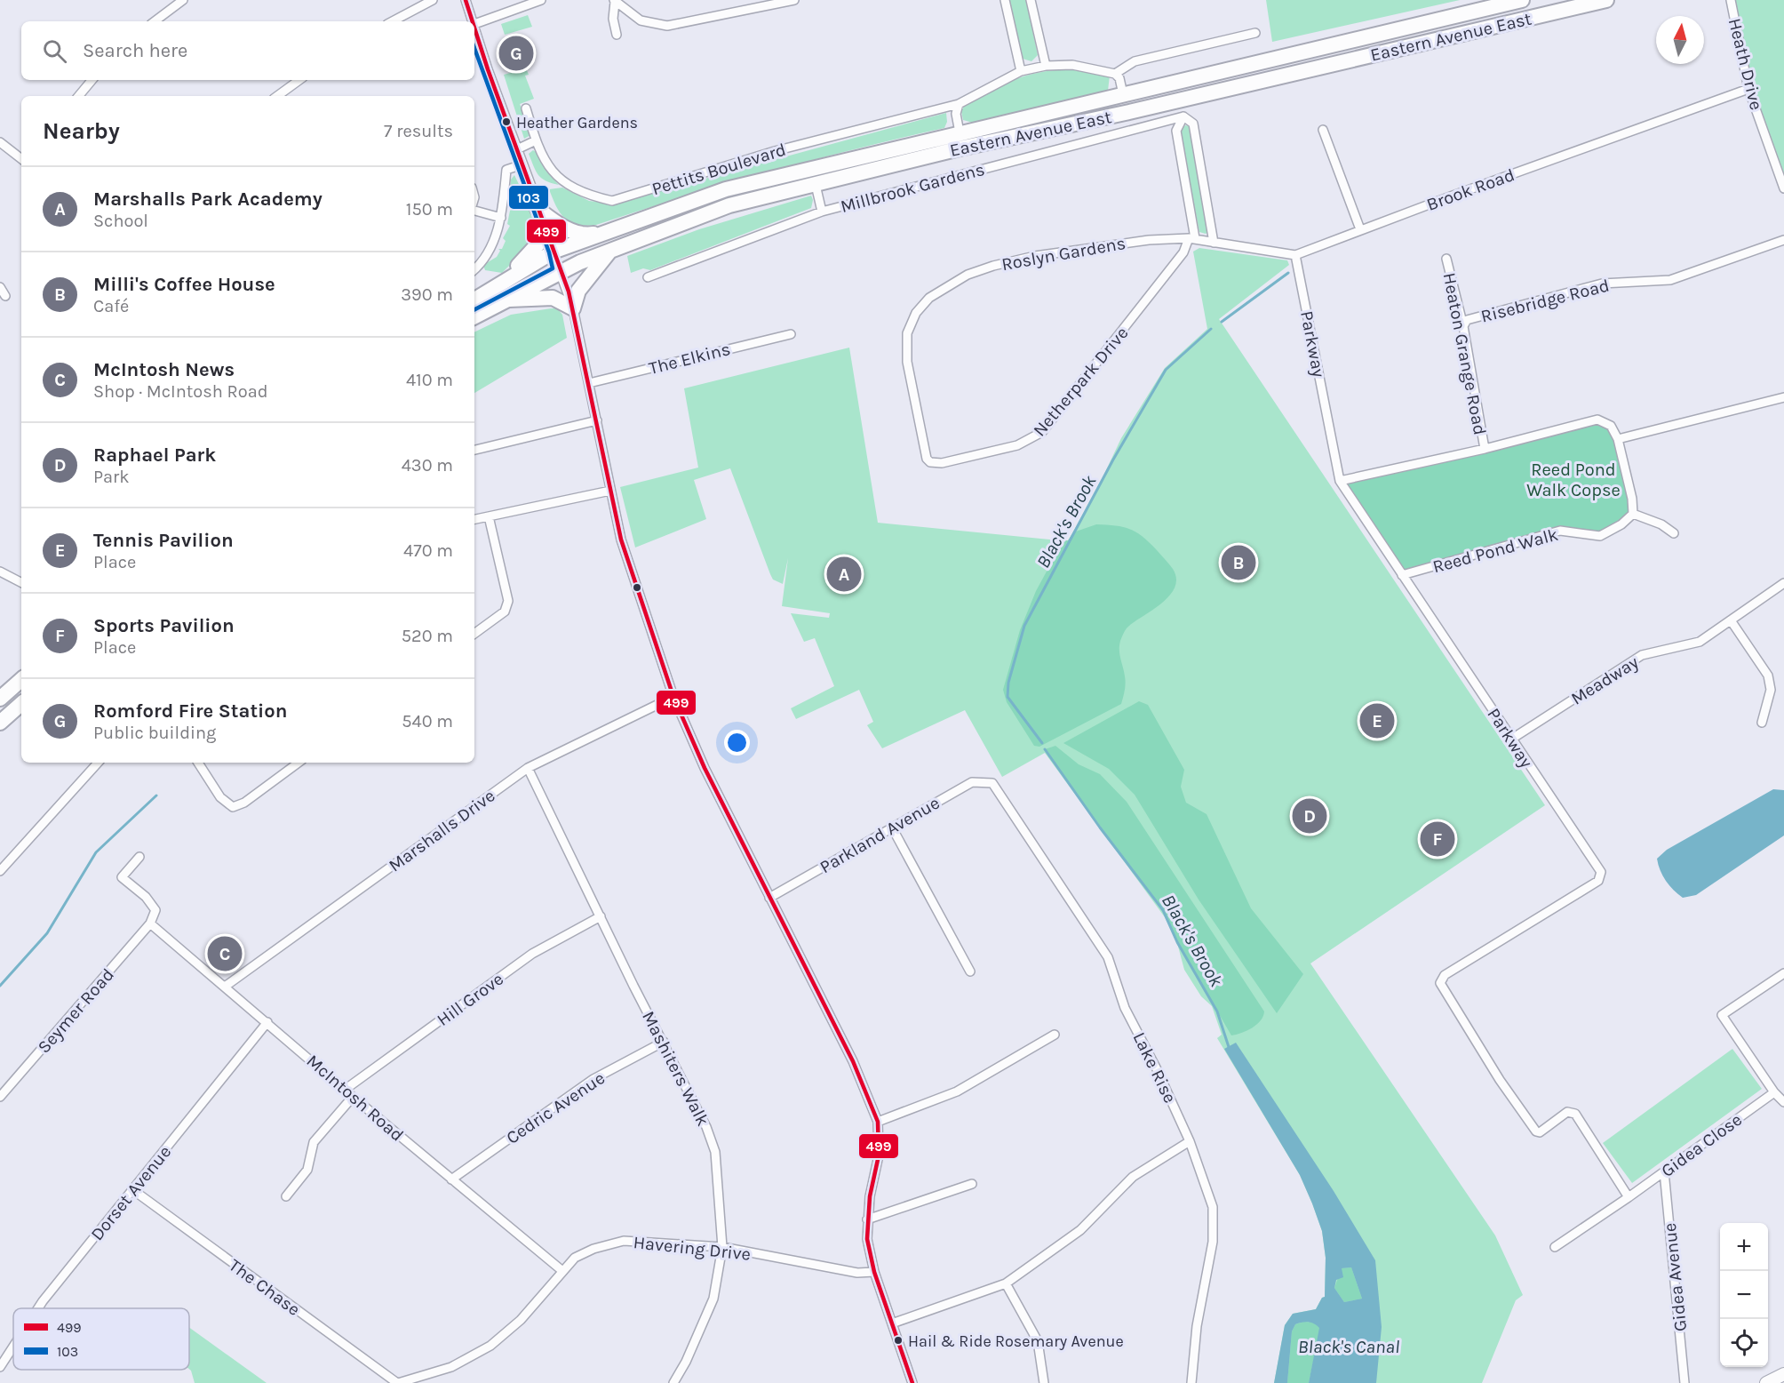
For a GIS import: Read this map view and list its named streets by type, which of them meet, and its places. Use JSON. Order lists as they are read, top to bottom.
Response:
{
  "streets": {
    "highway": ["Eastern Avenue East"],
    "street": [
      "Heath Drive",
      "Pettits Boulevard",
      "Millbrook Gardens",
      "Brook Road",
      "Roslyn Gardens",
      "Risebridge Road",
      "Parkway",
      "Heaton Grange Road",
      "The Elkins",
      "Netherpark Drive",
      "Reed Pond Walk",
      "Meadway",
      "Marshalls Drive",
      "Parkland Avenue",
      "Hill Grove",
      "Seymer Road",
      "Lake Rise",
      "Mashiters Walk",
      "McIntosh Road",
      "Cedric Avenue",
      "Gidea Close",
      "Dorset Avenue",
      "Havering Drive",
      "Gidea Avenue",
      "The Chase"
    ]
  },
  "crossings": [
    ["Heath Drive", "Brook Road"],
    ["Brook Road", "Parkway"],
    ["Roslyn Gardens", "Netherpark Drive"],
    ["Risebridge Road", "Heaton Grange Road"],
    ["Parkway", "Reed Pond Walk"],
    ["Parkway", "Meadway"],
    ["Parkway", "Gidea Close"],
    ["Marshalls Drive", "Mashiters Walk"],
    ["Marshalls Drive", "McIntosh Road"],
    ["Parkland Avenue", "Lake Rise"],
    ["Hill Grove", "Mashiters Walk"],
    ["Hill Grove", "McIntosh Road"],
    ["Seymer Road", "McIntosh Road"],
    ["Mashiters Walk", "Cedric Avenue"],
    ["Mashiters Walk", "Havering Drive"],
    ["McIntosh Road", "Cedric Avenue"],
    ["McIntosh Road", "Dorset Avenue"],
    ["McIntosh Road", "Havering Drive"],
    ["Gidea Close", "Gidea Avenue"],
    ["Dorset Avenue", "The Chase"],
    ["Havering Drive", "The Chase"]
  ],
  "water": ["Black's Brook", "Black's Canal"],
  "parks": ["Reed Pond Walk Copse"],
  "places": ["Heather Gardens", "Hail & Ride Rosemary Avenue"],
  "lines": ["transit line 499", "transit line 103"],
  "legend": ["499", "103"],
  "north": "top",
  "page": {
    "search": "Search here",
    "pins": [
      "G",
      "B",
      "A",
      "E",
      "D",
      "F",
      "C"
    ],
    "heading": ["Nearby", "7 results"],
    "list": [
      {
        "mark": "A",
        "name": "Marshalls Park Academy",
        "note": "School",
        "value": "150 m"
      },
      {
        "mark": "B",
        "name": "Milli's Coffee House",
        "note": "Café",
        "value": "390 m"
      },
      {
        "mark": "C",
        "name": "McIntosh News",
        "note": "Shop · McIntosh Road",
        "value": "410 m"
      },
      {
        "mark": "D",
        "name": "Raphael Park",
        "note": "Park",
        "value": "430 m"
      },
      {
        "mark": "E",
        "name": "Tennis Pavilion",
        "note": "Place",
        "value": "470 m"
      },
      {
        "mark": "F",
        "name": "Sports Pavilion",
        "note": "Place",
        "value": "520 m"
      },
      {
        "mark": "G",
        "name": "Romford Fire Station",
        "note": "Public building",
        "value": "540 m"
      }
    ],
    "map_buttons": ["+", "−"]
  }
}
